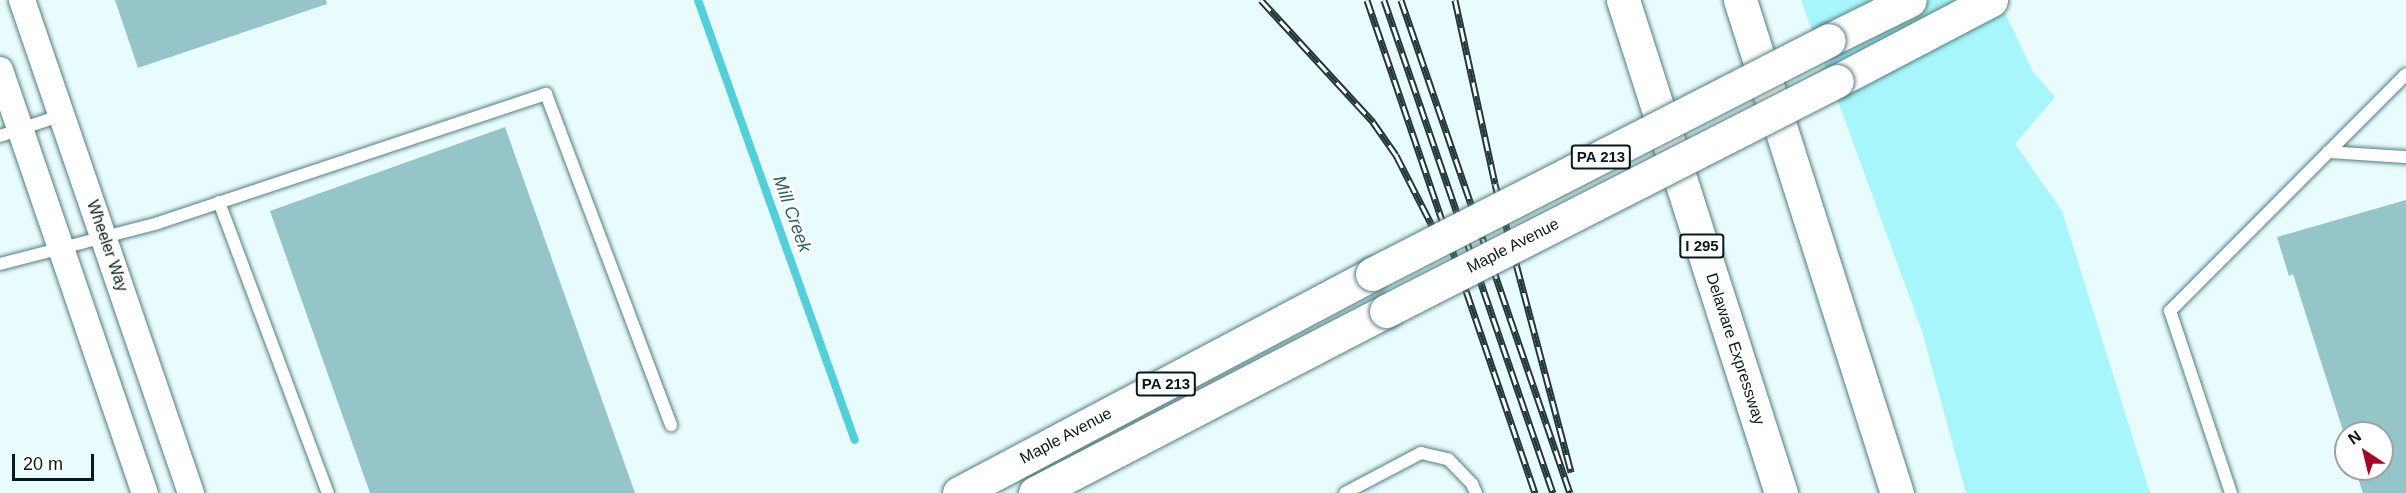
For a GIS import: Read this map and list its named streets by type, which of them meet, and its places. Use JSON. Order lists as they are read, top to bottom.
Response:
{
  "streets": {
    "main road": [
      "PA 213",
      "Maple Avenue",
      "I 295",
      "Delaware Expressway"
    ],
    "street": ["Wheeler Way"]
  },
  "water": ["Mill Creek"],
  "scale_bar": "20 m",
  "north": "top left"
}
